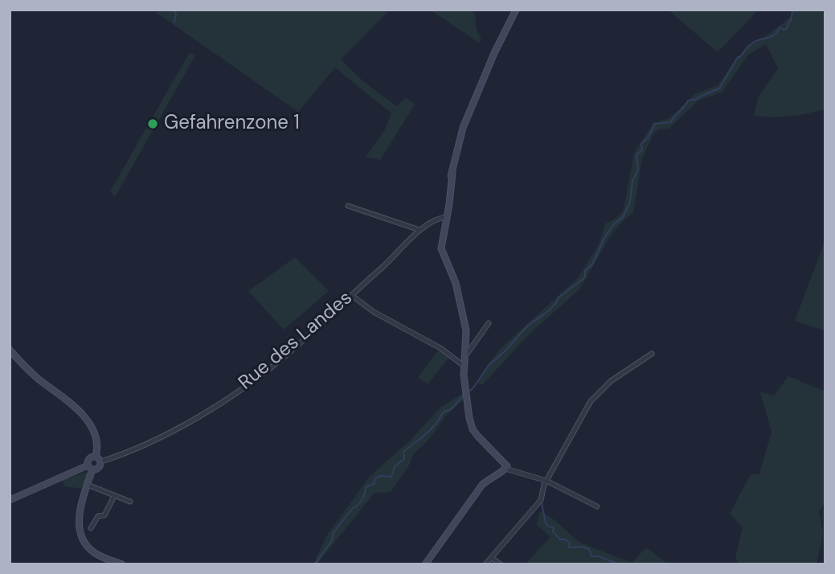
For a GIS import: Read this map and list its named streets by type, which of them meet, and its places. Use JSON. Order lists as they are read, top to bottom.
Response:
{
  "streets": {
    "street": ["Rue des Landes"]
  },
  "places": ["Gefahrenzone 1"]
}
